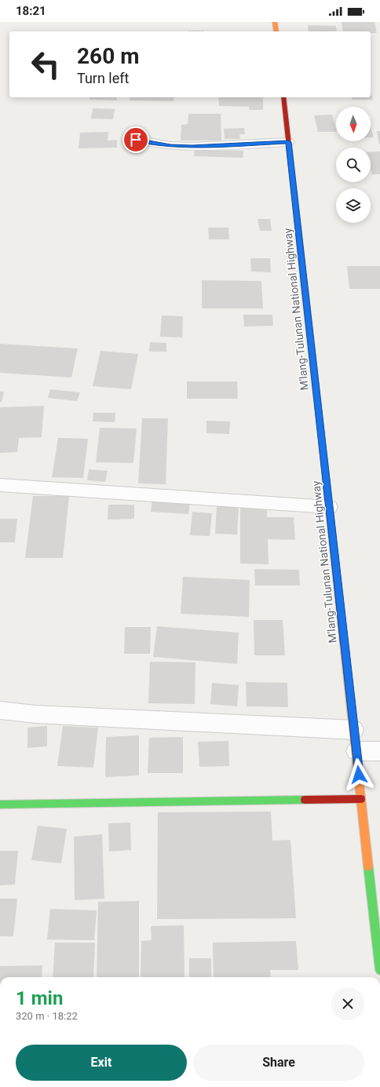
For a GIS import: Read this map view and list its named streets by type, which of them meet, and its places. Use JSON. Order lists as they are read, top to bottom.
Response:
{
  "streets": {
    "main road": ["M'lang-Tulunan National Highway"]
  },
  "north": "bottom",
  "page": {
    "status": "18:21",
    "turn": ["260 m", "Turn left"],
    "heading": ["1 min", "320 m · 18:22"],
    "buttons": ["Exit", "Share"]
  }
}
